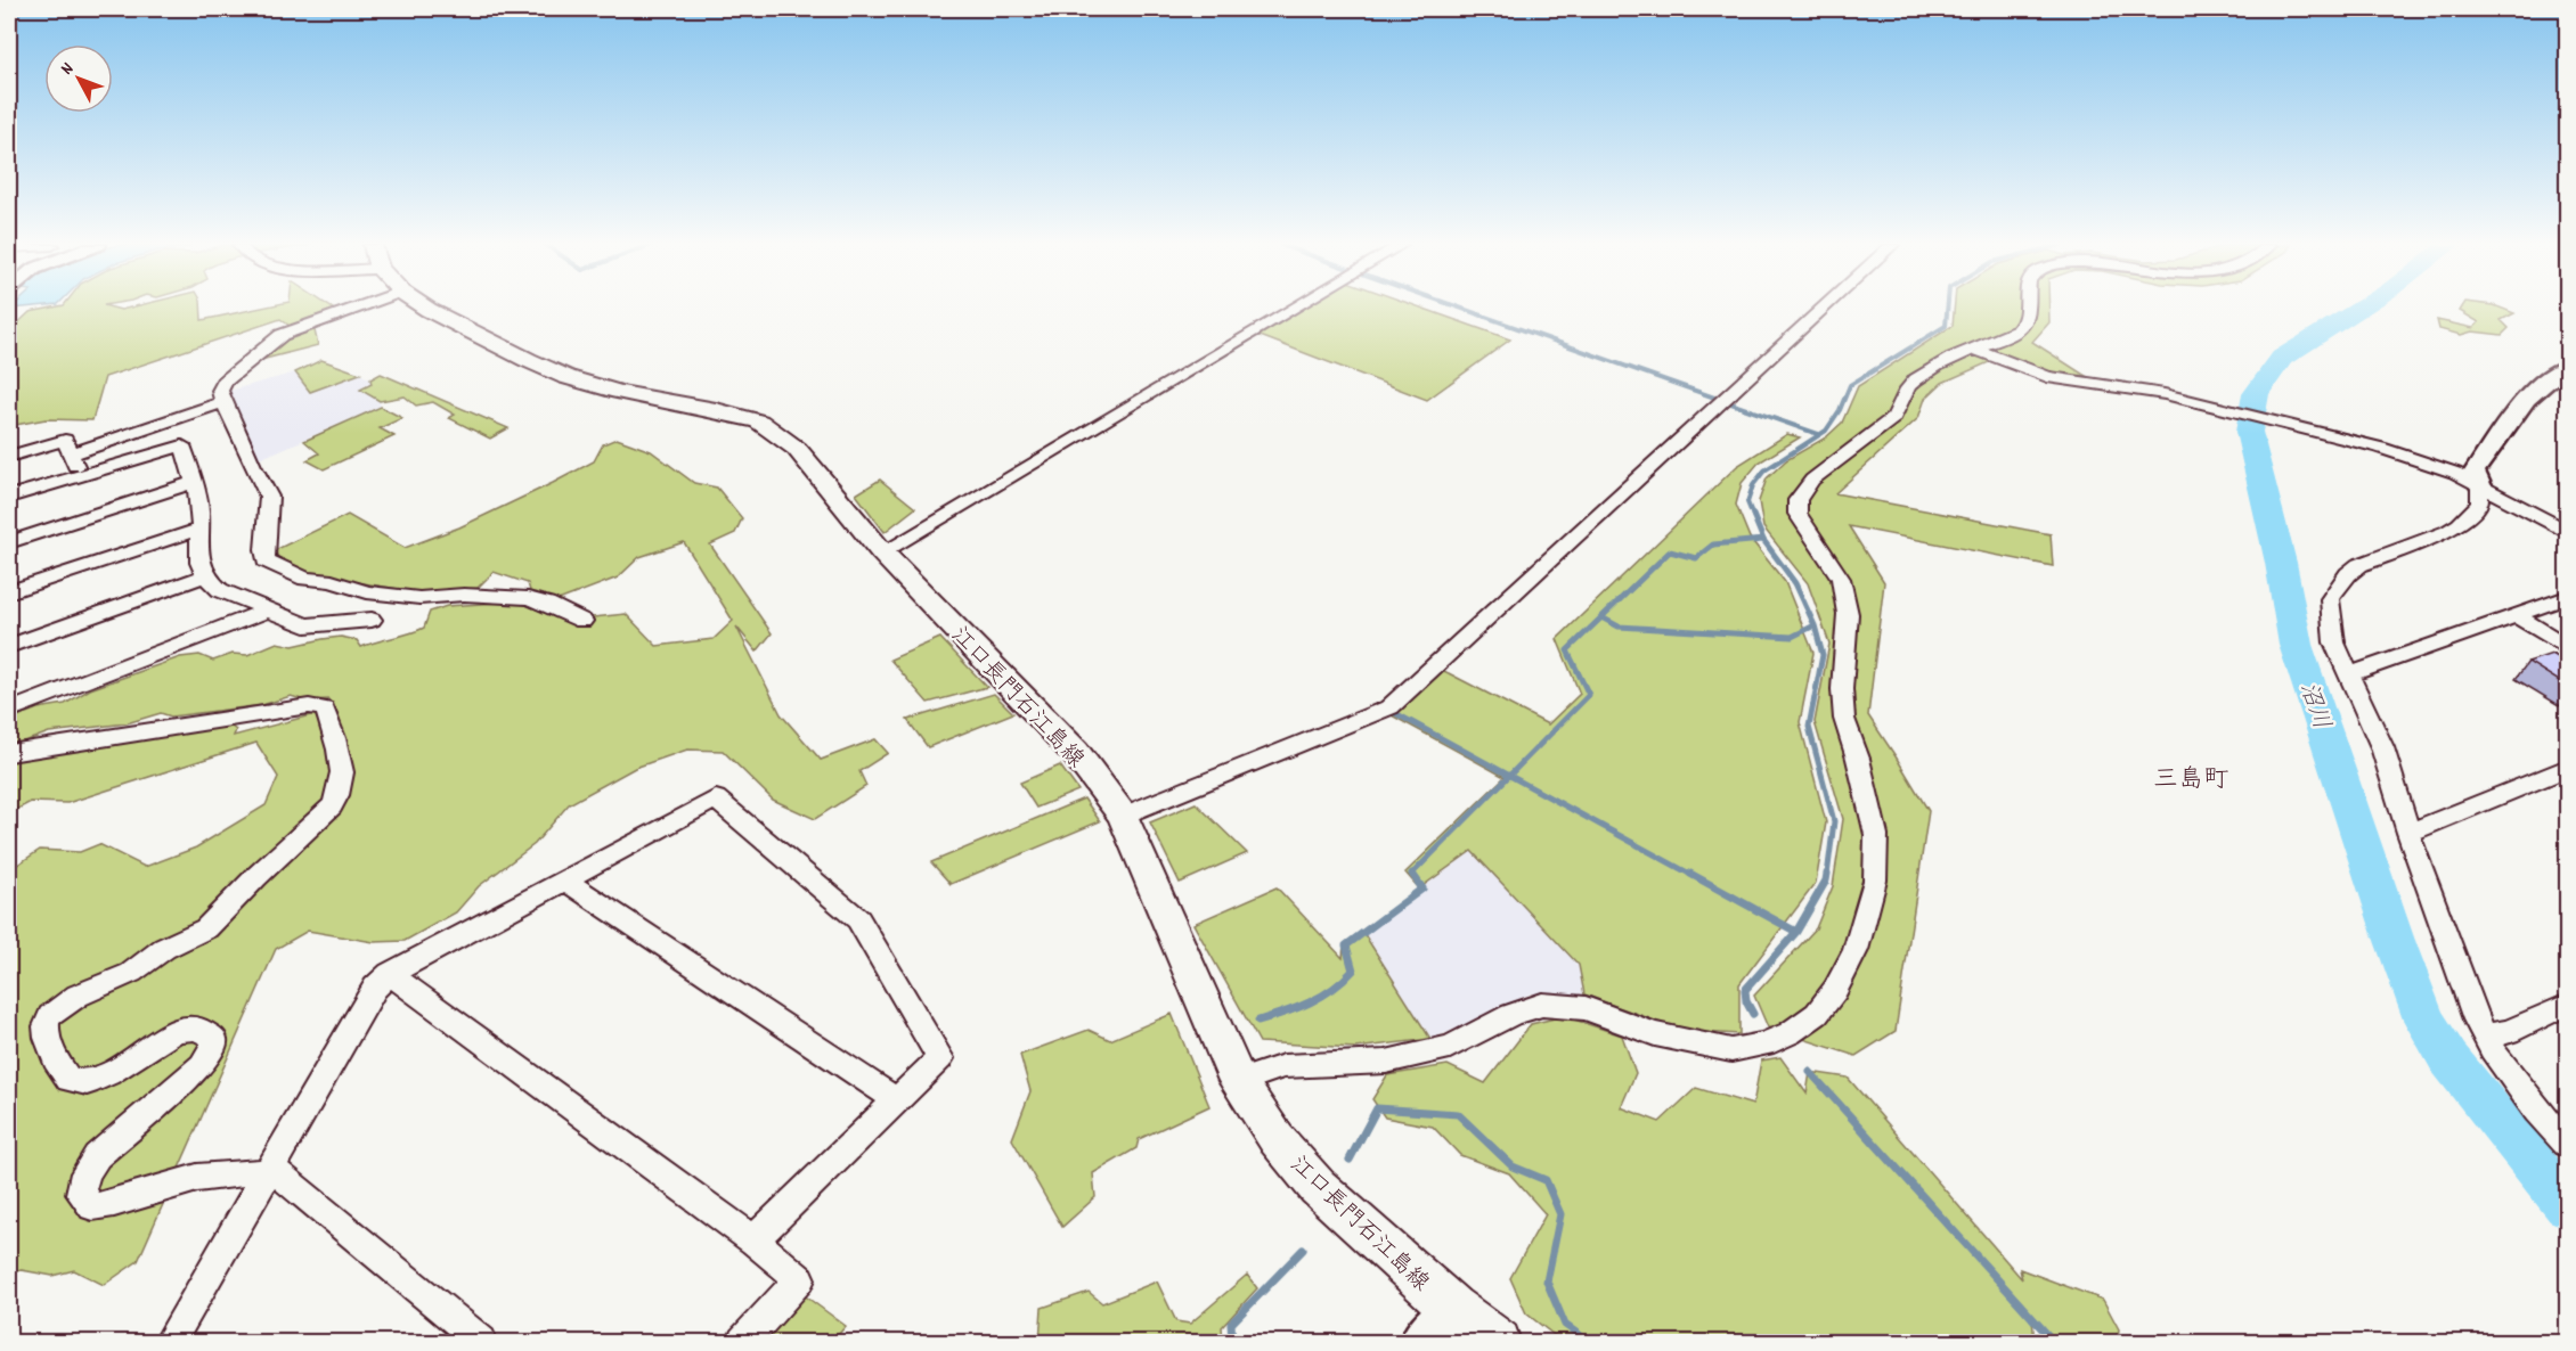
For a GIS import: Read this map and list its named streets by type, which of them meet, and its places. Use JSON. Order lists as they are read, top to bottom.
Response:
{
  "streets": {
    "main road": ["江口長門石江島線"]
  },
  "districts": ["三島町"],
  "water": ["沼川"],
  "north": "top left"
}
